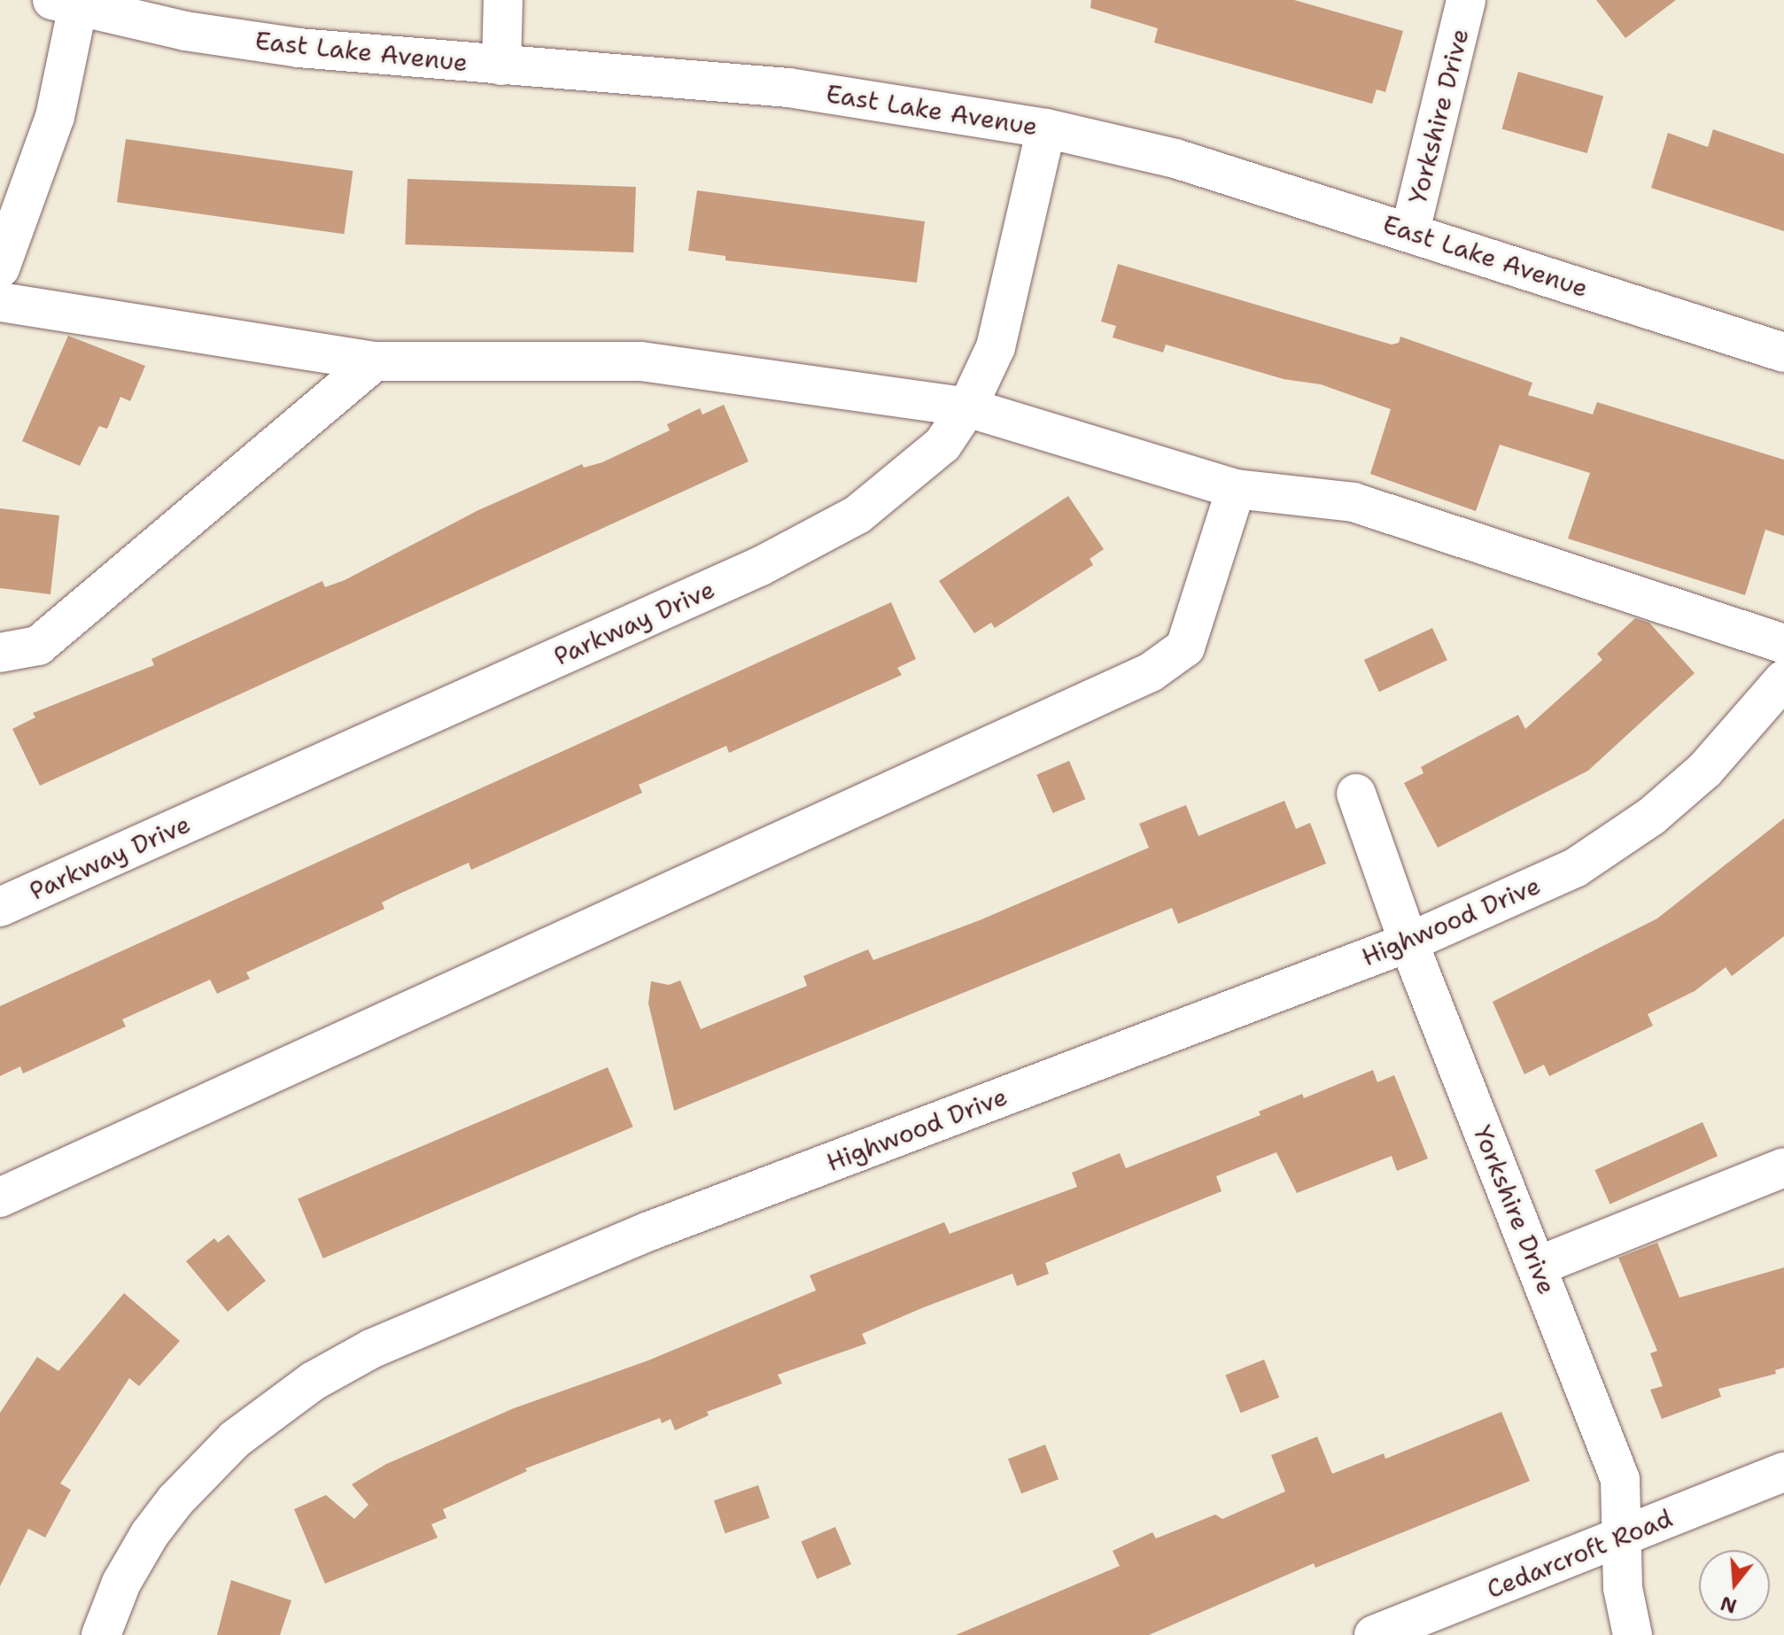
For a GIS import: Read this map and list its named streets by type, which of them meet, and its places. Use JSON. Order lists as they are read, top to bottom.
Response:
{
  "streets": {
    "street": [
      "East Lake Avenue",
      "Yorkshire Drive",
      "Parkway Drive",
      "Highwood Drive",
      "Cedarcroft Road"
    ]
  },
  "crossings": [
    ["East Lake Avenue", "Yorkshire Drive"],
    ["East Lake Avenue", "Parkway Drive"],
    ["Yorkshire Drive", "Highwood Drive"],
    ["Yorkshire Drive", "Cedarcroft Road"]
  ],
  "north": "bottom"
}
